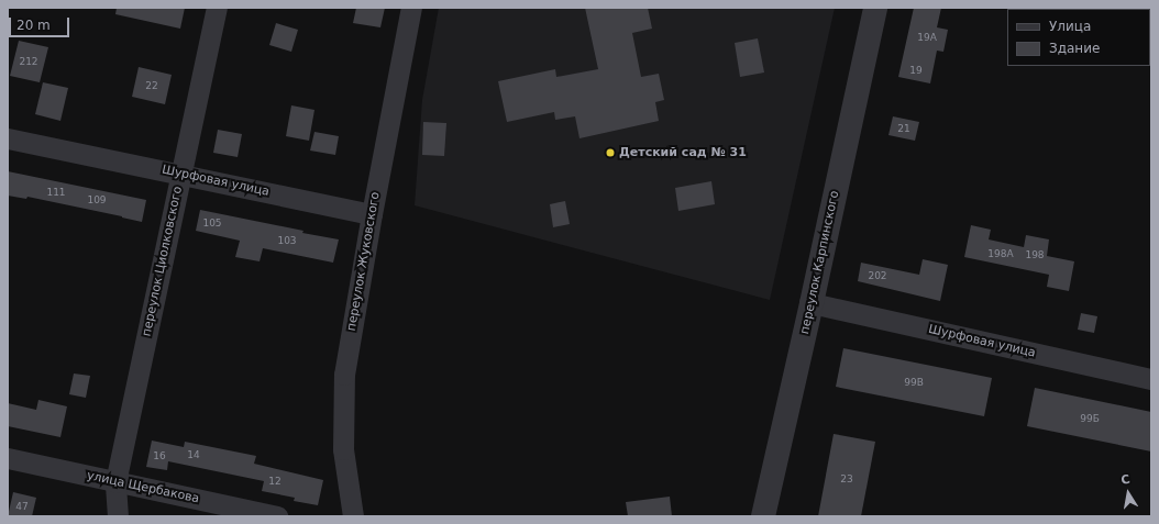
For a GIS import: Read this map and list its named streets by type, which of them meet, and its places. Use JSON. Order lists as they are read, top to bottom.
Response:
{
  "streets": {
    "street": [
      "Шурфовая улица",
      "переулок Циолковского",
      "переулок Жуковского",
      "переулок Карпинского",
      "улица Щербакова"
    ]
  },
  "crossings": [
    ["Шурфовая улица", "переулок Циолковского"],
    ["Шурфовая улица", "переулок Жуковского"],
    ["Шурфовая улица", "переулок Карпинского"],
    ["переулок Циолковского", "улица Щербакова"]
  ],
  "places": ["Детский сад № 31"],
  "house_numbers": [
    "19А",
    "212",
    "19",
    "22",
    "21",
    "111",
    "109",
    "105",
    "103",
    "198А",
    "198",
    "202",
    "99В",
    "99Б",
    "14",
    "16",
    "23",
    "12",
    "47"
  ],
  "legend": ["Улица", "Здание"],
  "scale_bar": "20 m",
  "north": "top"
}
